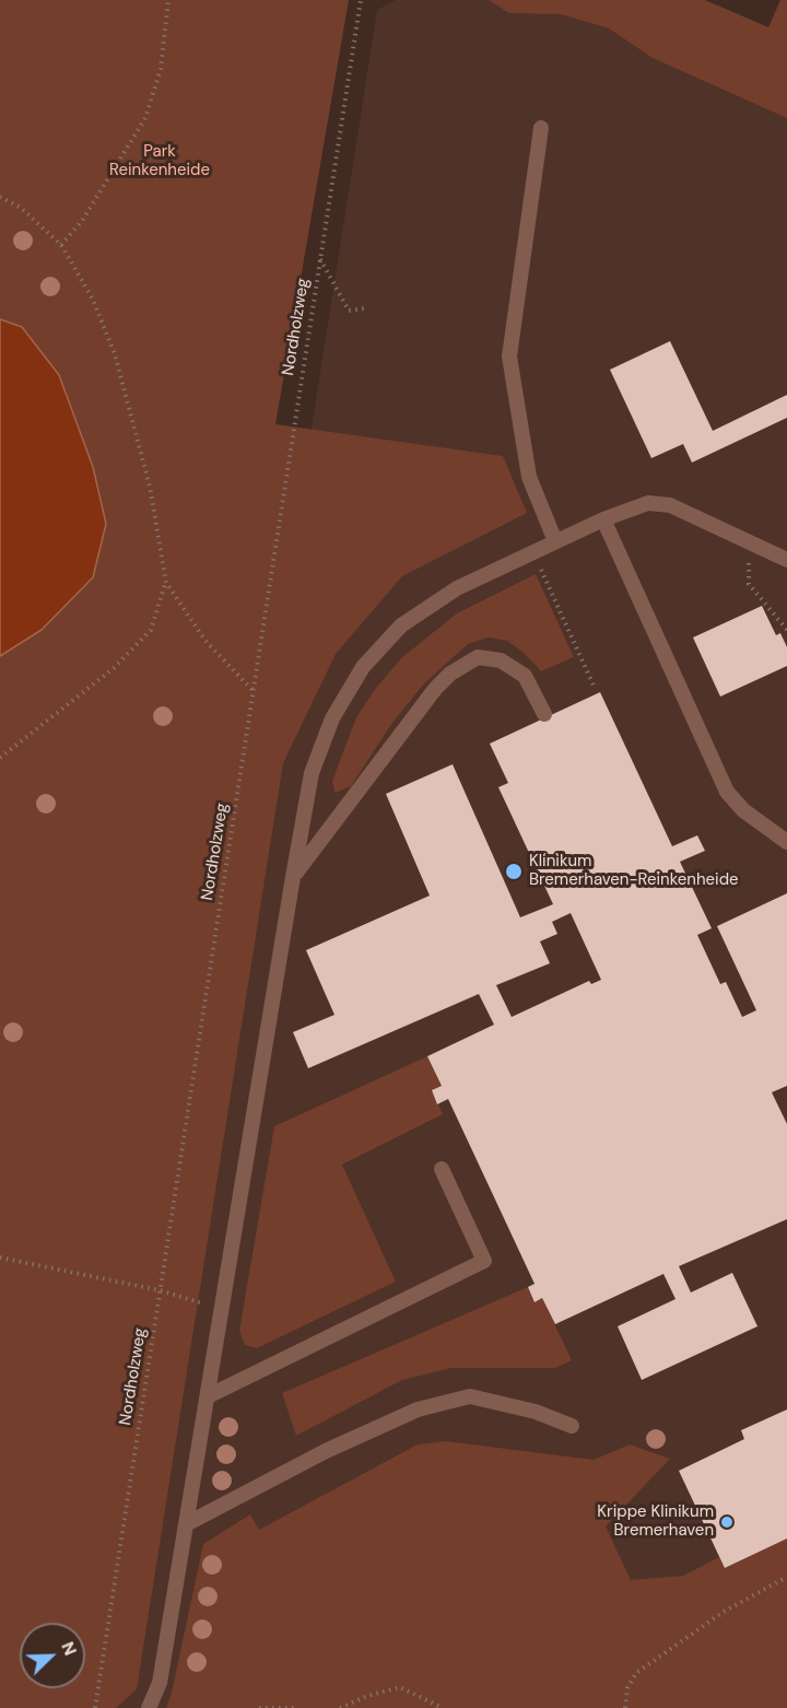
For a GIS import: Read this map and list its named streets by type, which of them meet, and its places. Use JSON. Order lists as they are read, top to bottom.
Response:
{
  "streets": {
    "path": ["Nordholzweg"]
  },
  "parks": ["Park Reinkenheide"],
  "places": ["Klinikum Bremerhaven-Reinkenheide", "Krippe Klinikum Bremerhaven"],
  "north": "top right"
}
